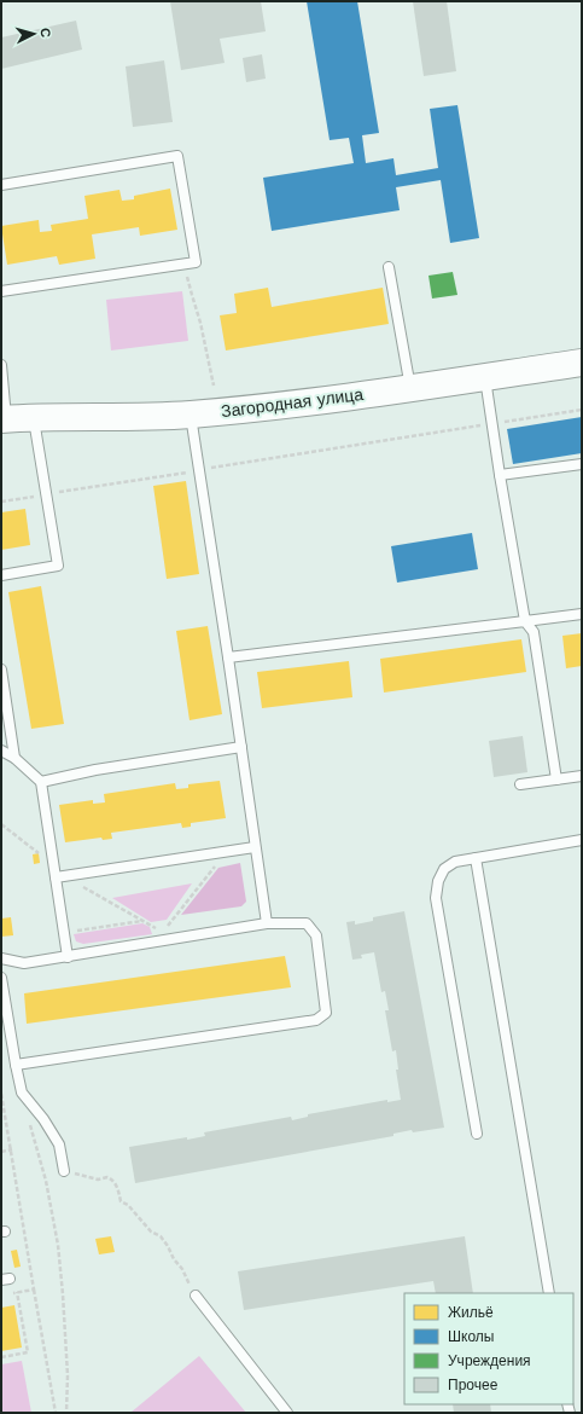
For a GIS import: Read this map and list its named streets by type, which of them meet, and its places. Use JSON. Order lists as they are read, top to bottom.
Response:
{
  "streets": {
    "main road": ["Загородная улица"]
  },
  "legend": [
    "Жильё",
    "Школы",
    "Учреждения",
    "Прочее"
  ],
  "north": "right"
}
